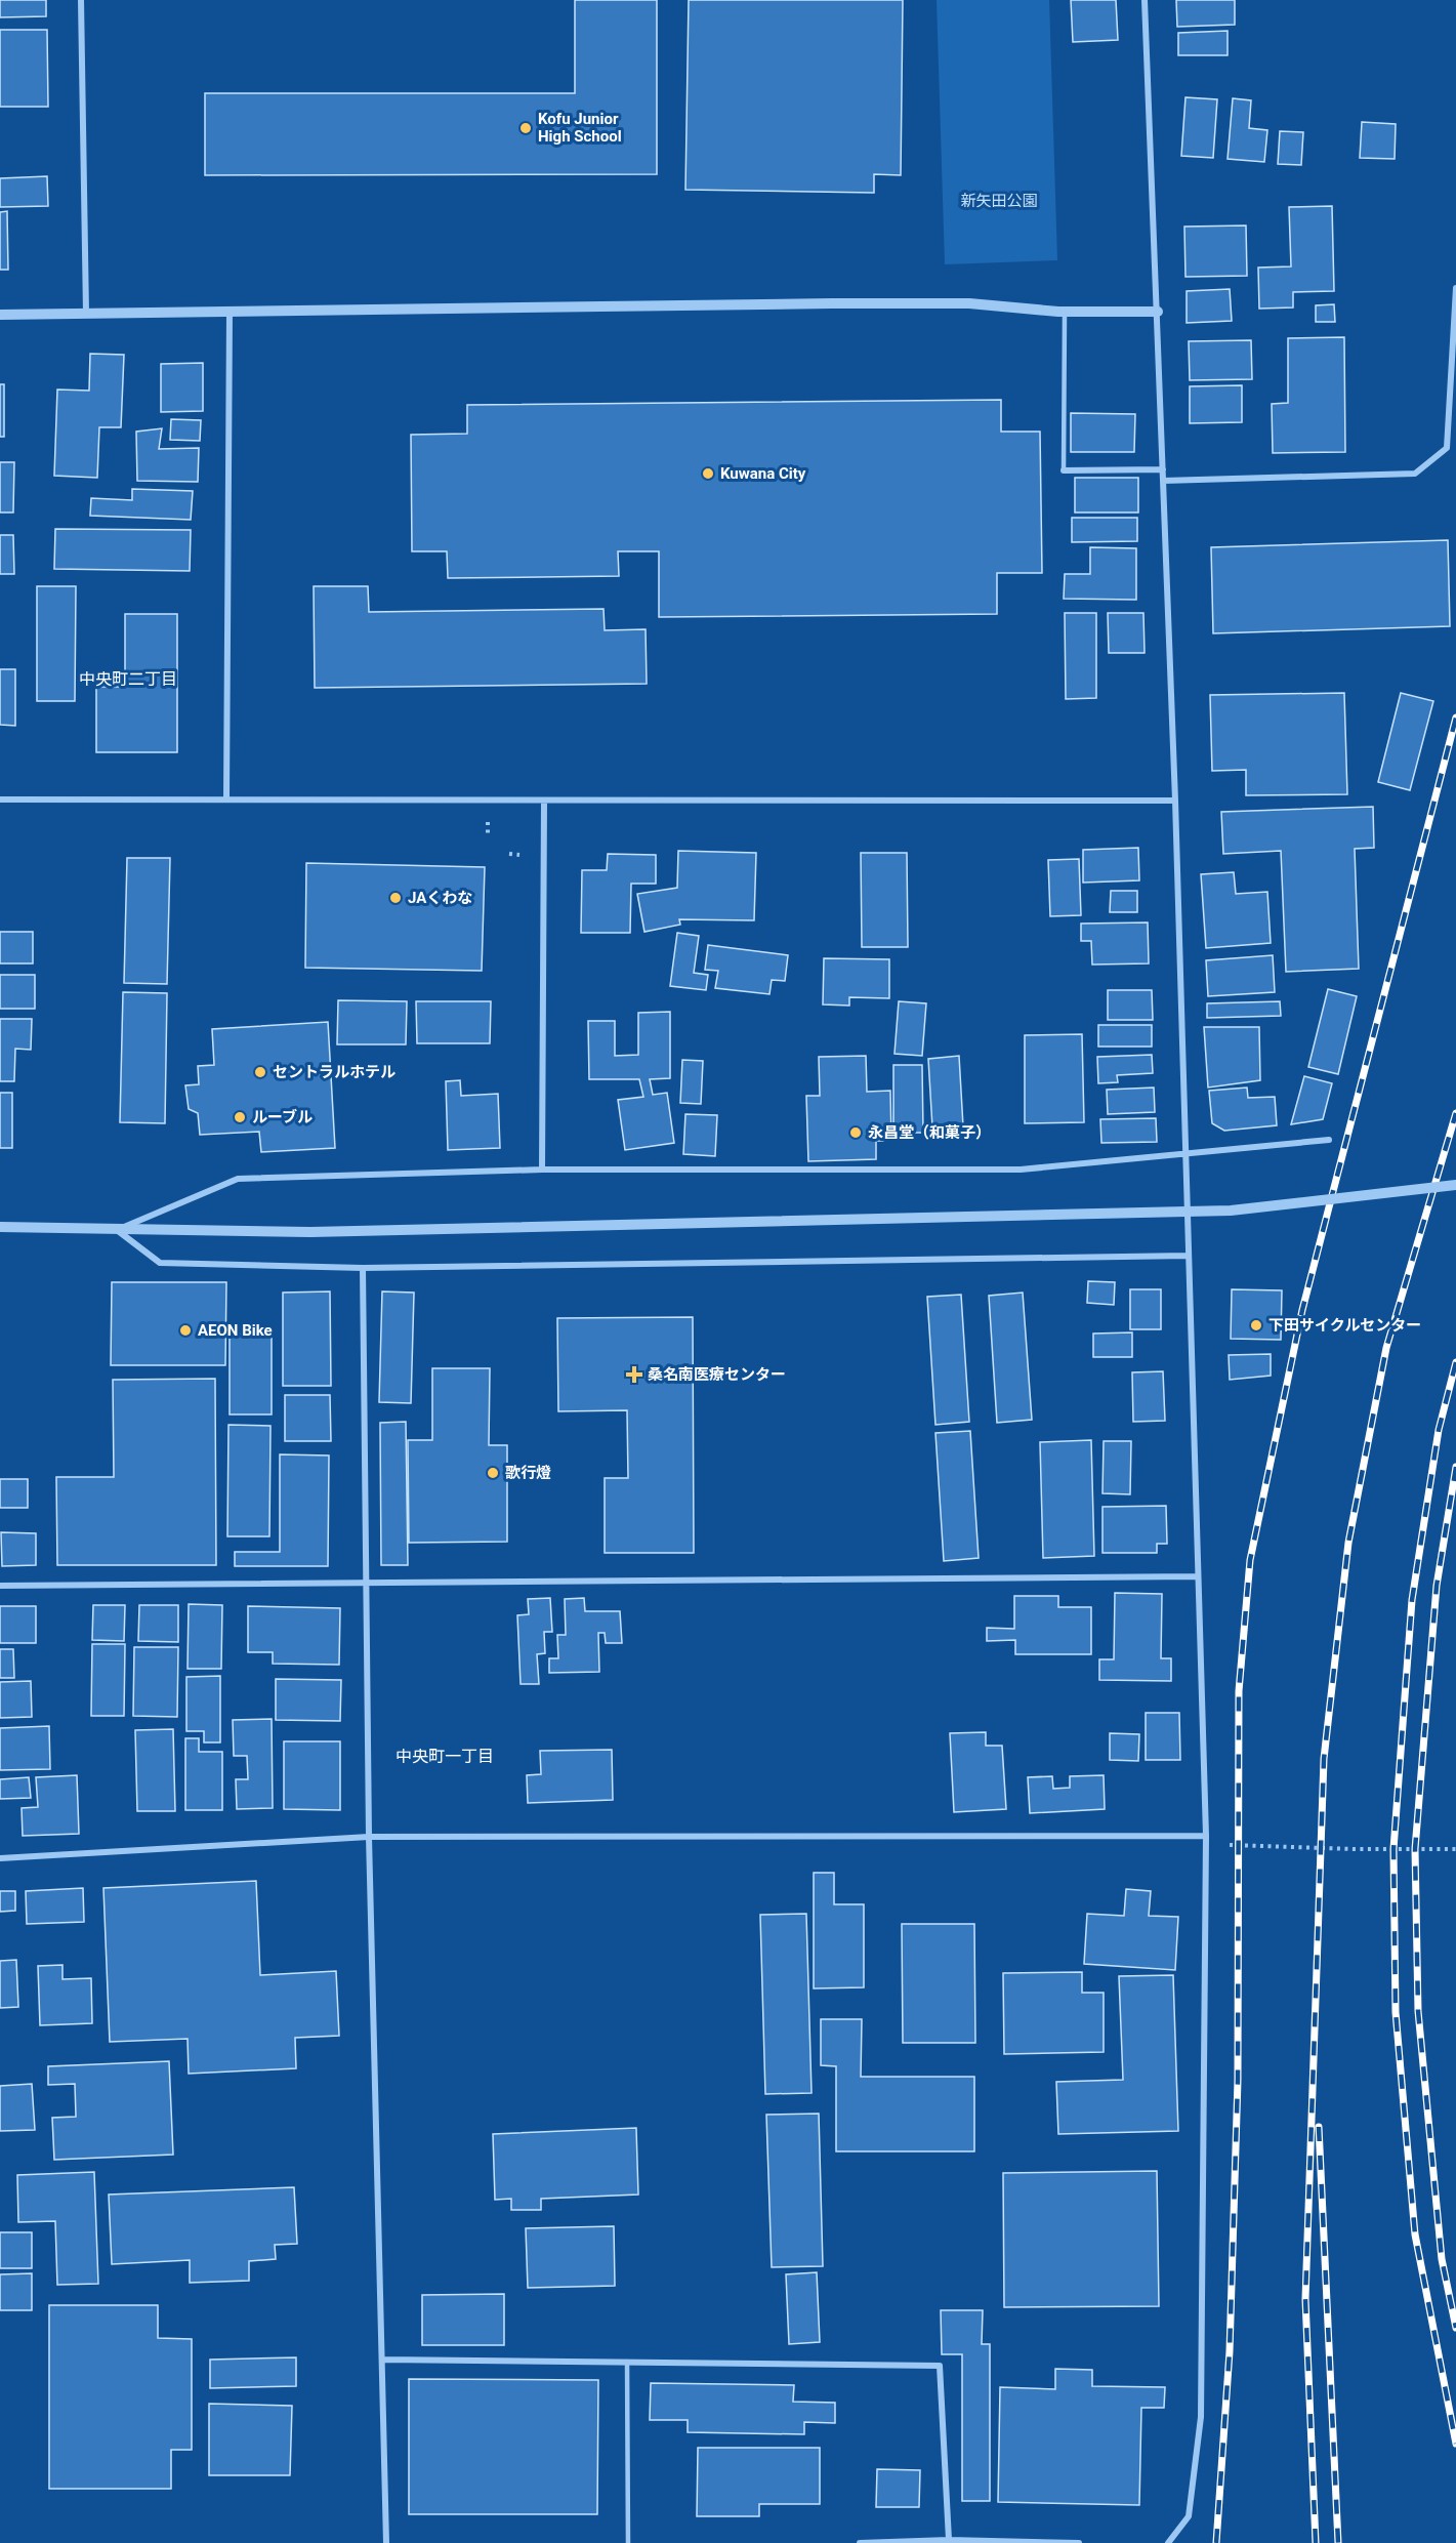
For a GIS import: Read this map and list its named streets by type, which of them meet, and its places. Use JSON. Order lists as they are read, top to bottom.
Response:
{
  "districts": ["中央町二丁目", "中央町一丁目"],
  "parks": ["新矢田公園"],
  "places": {
    "other": [
      "Kofu Junior High School",
      "Kuwana City",
      "JAくわな",
      "セントラルホテル",
      "ルーブル",
      "永昌堂（和菓子）",
      "下田サイクルセンター",
      "AEON Bike",
      "歌行燈"
    ],
    "health": ["桑名南医療センター"]
  }
}
